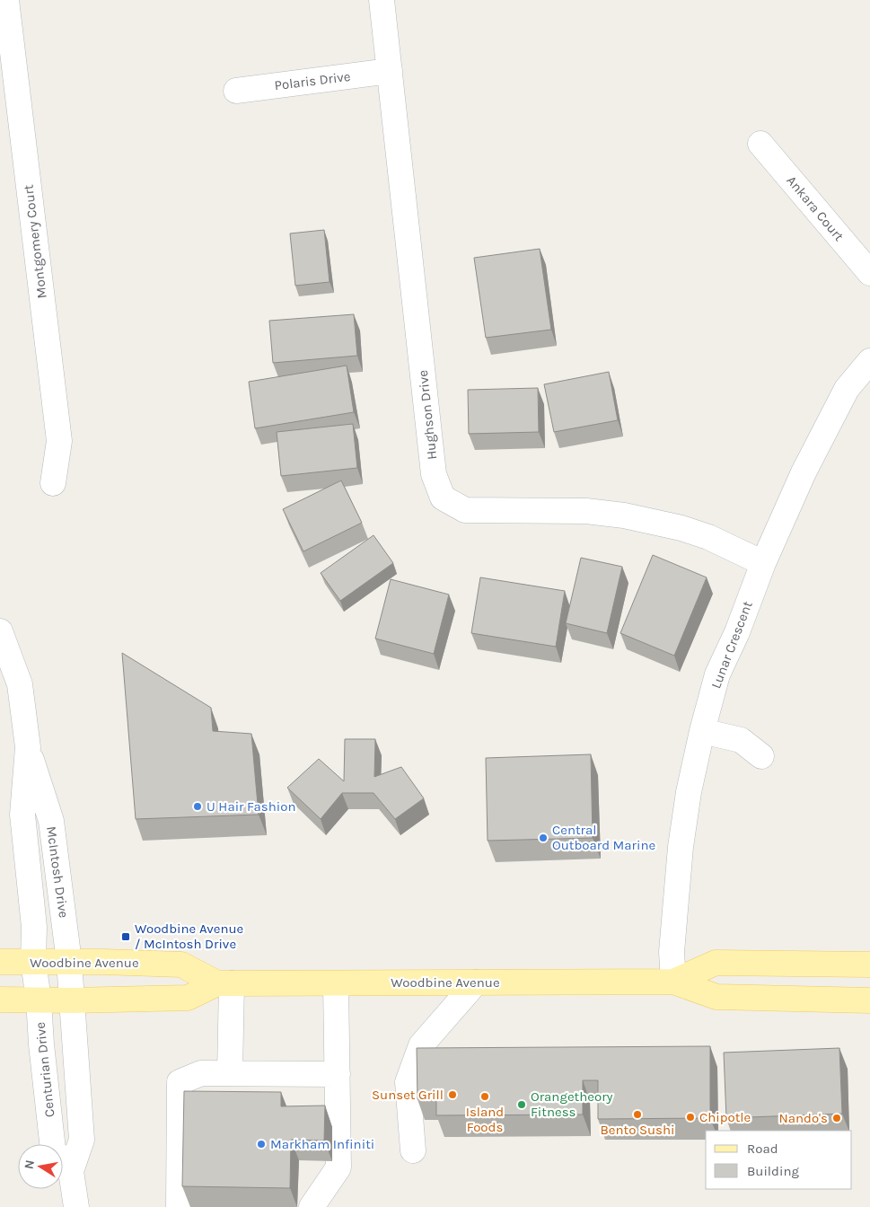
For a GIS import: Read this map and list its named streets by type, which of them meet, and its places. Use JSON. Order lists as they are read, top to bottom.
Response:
{
  "streets": {
    "main road": ["Woodbine Avenue"],
    "street": [
      "Polaris Drive",
      "Ankara Court",
      "Montgomery Court",
      "Hughson Drive",
      "Lunar Crescent",
      "McIntosh Drive",
      "Centurian Drive"
    ]
  },
  "crossings": [
    ["Polaris Drive", "Hughson Drive"],
    ["Hughson Drive", "Lunar Crescent"],
    ["Lunar Crescent", "Woodbine Avenue"],
    ["McIntosh Drive", "Woodbine Avenue"],
    ["McIntosh Drive", "Centurian Drive"],
    ["Woodbine Avenue", "Centurian Drive"]
  ],
  "places": {
    "other": [
      "U Hair Fashion",
      "Central Outboard Marine",
      "Sunset Grill",
      "Island Foods",
      "Orangetheory Fitness",
      "Bento Sushi",
      "Chipotle",
      "Nando's",
      "Markham Infiniti"
    ],
    "transit": ["Woodbine Avenue / McIntosh Drive"]
  },
  "legend": ["Road", "Building"],
  "north": "left"
}
